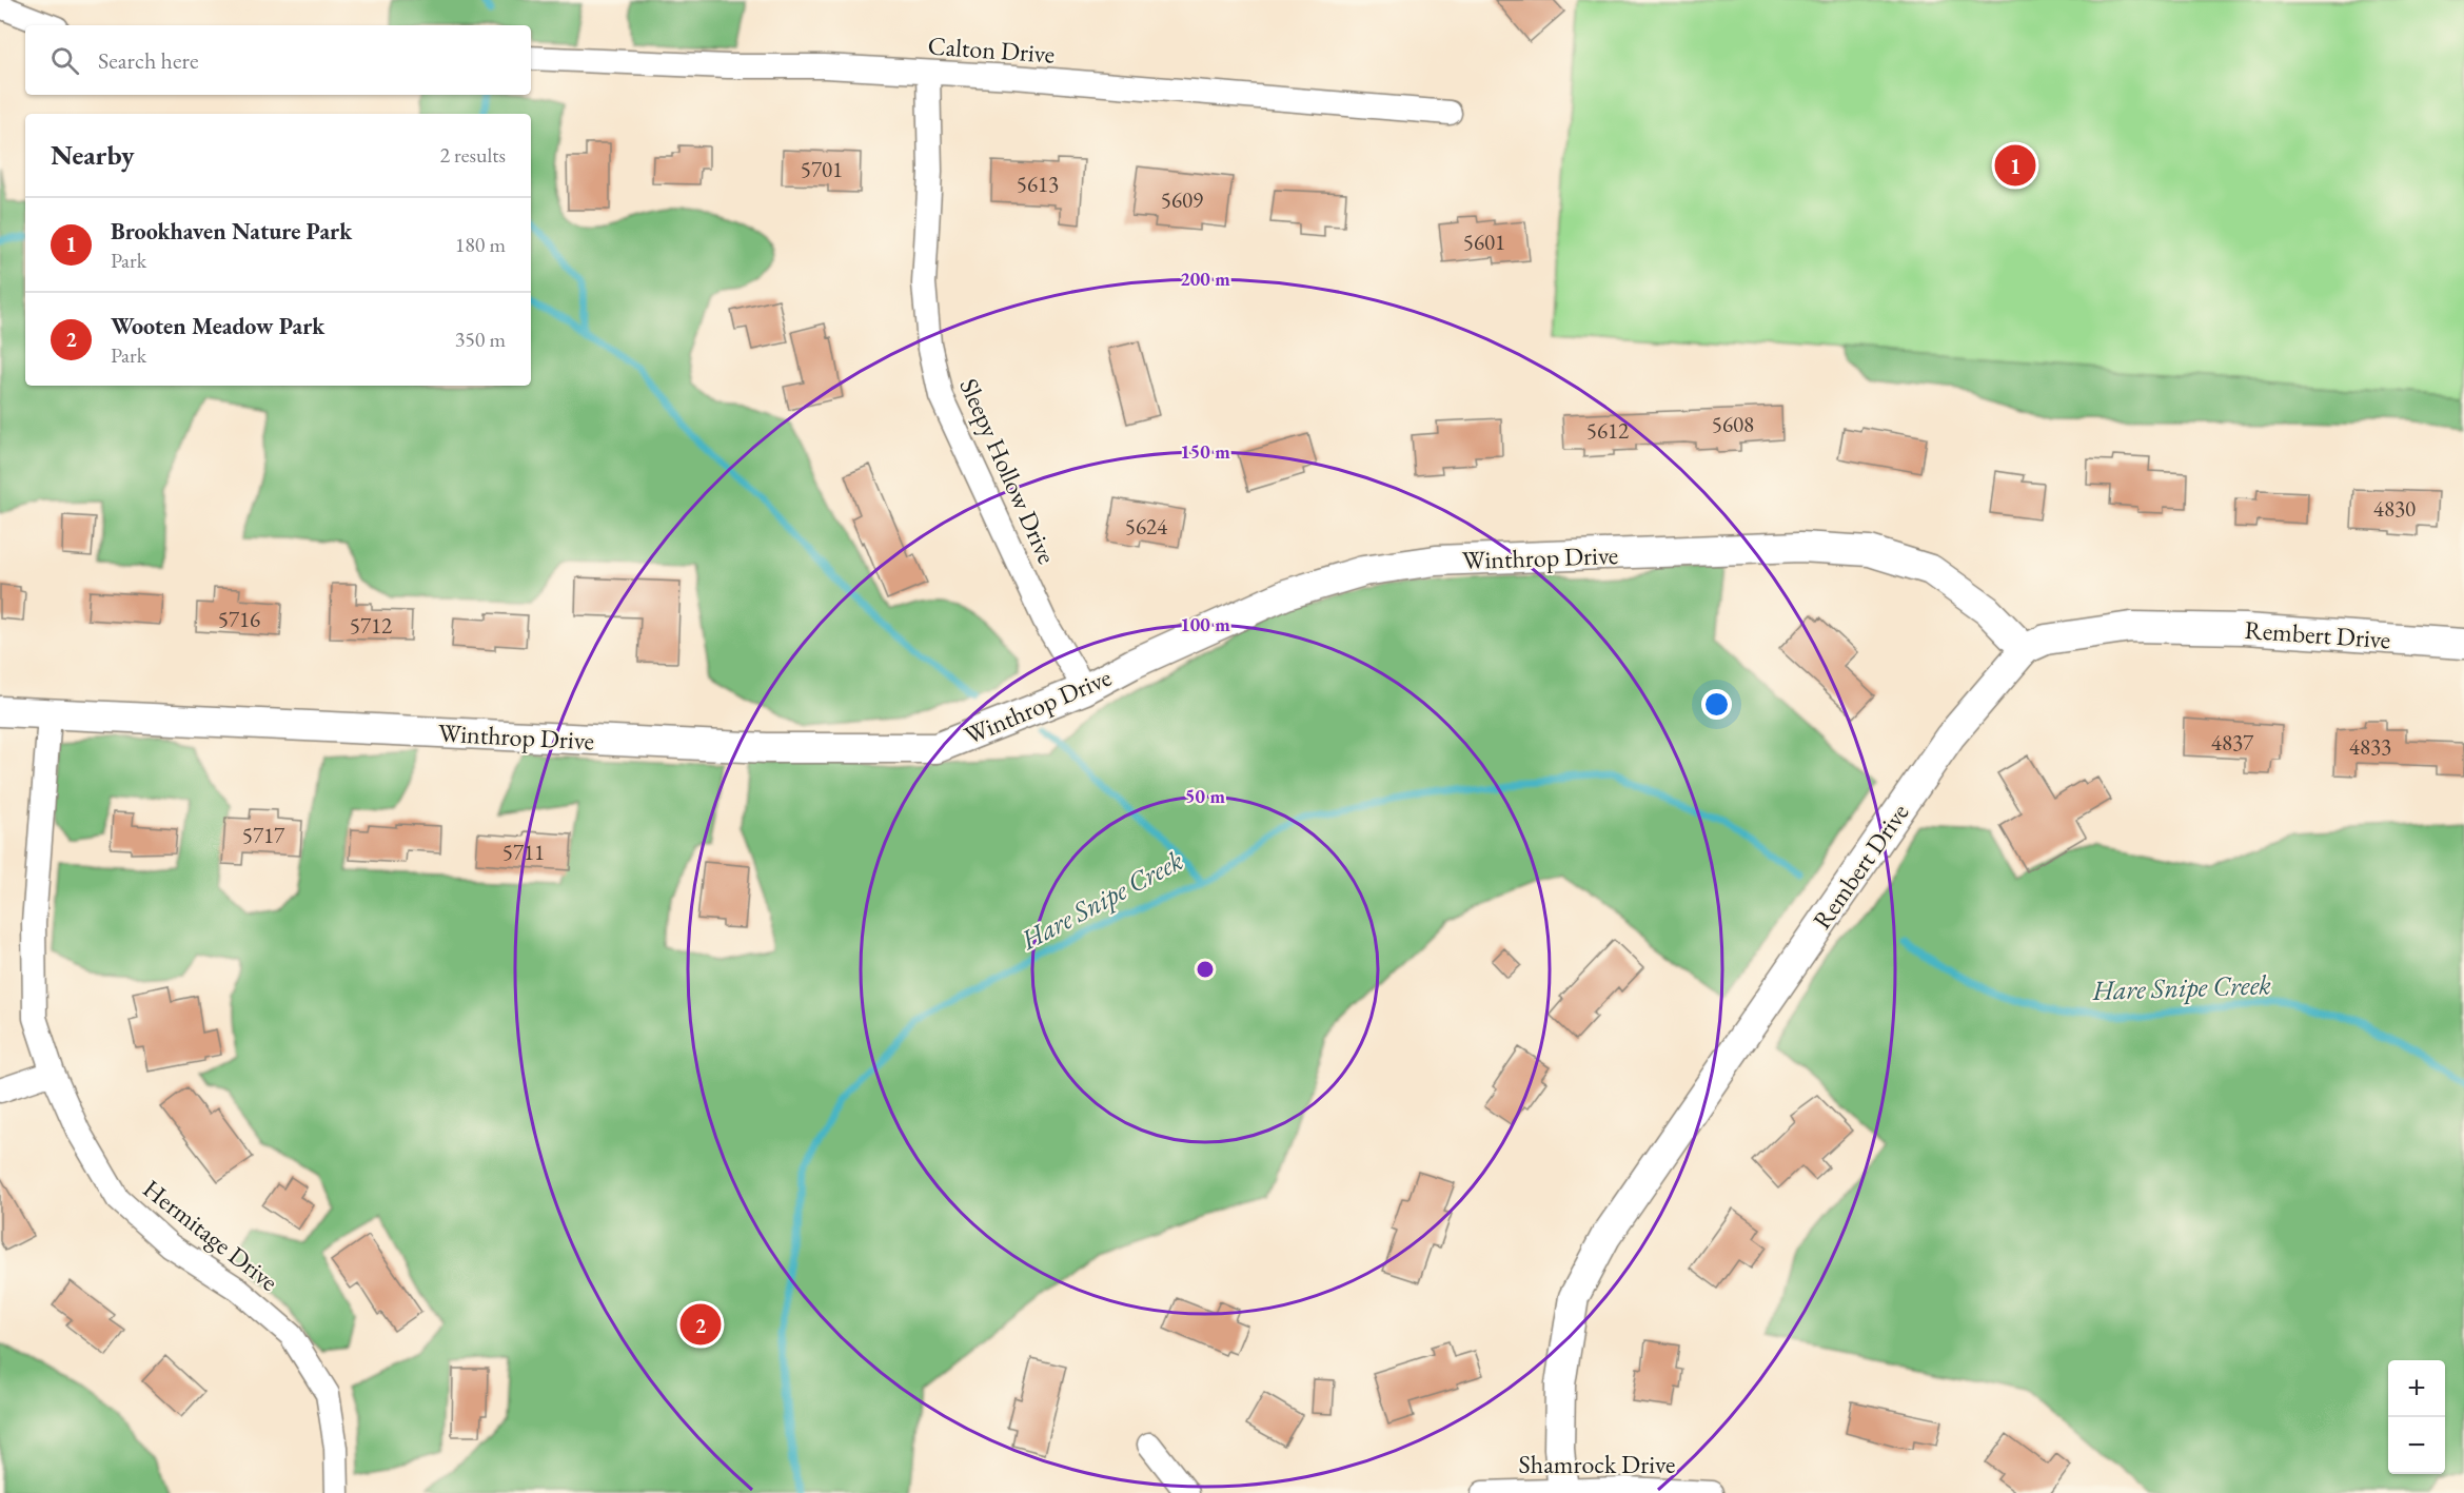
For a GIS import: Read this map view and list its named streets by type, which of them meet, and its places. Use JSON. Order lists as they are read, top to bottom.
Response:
{
  "streets": {
    "street": [
      "Calton Drive",
      "Sleepy Hollow Drive",
      "Winthrop Drive",
      "Rembert Drive",
      "Hermitage Drive",
      "Shamrock Drive"
    ]
  },
  "crossings": [
    ["Calton Drive", "Sleepy Hollow Drive"],
    ["Sleepy Hollow Drive", "Winthrop Drive"],
    ["Winthrop Drive", "Rembert Drive"],
    ["Winthrop Drive", "Hermitage Drive"],
    ["Rembert Drive", "Shamrock Drive"]
  ],
  "water": ["Hare Snipe Creek"],
  "house_numbers": [
    "5701",
    "5613",
    "5609",
    "5601",
    "5608",
    "5612",
    "4830",
    "5624",
    "5716",
    "5712",
    "4837",
    "4833",
    "5717",
    "5711"
  ],
  "page": {
    "search": "Search here",
    "heading": ["Nearby", "2 results"],
    "pins": ["1", "2"],
    "list": [
      {
        "mark": "1",
        "name": "Brookhaven Nature Park",
        "note": "Park",
        "value": "180 m"
      },
      {
        "mark": "2",
        "name": "Wooten Meadow Park",
        "note": "Park",
        "value": "350 m"
      }
    ],
    "map_buttons": ["+", "−"]
  },
  "rings": [
    "200 m",
    "150 m",
    "100 m",
    "50 m"
  ]
}
